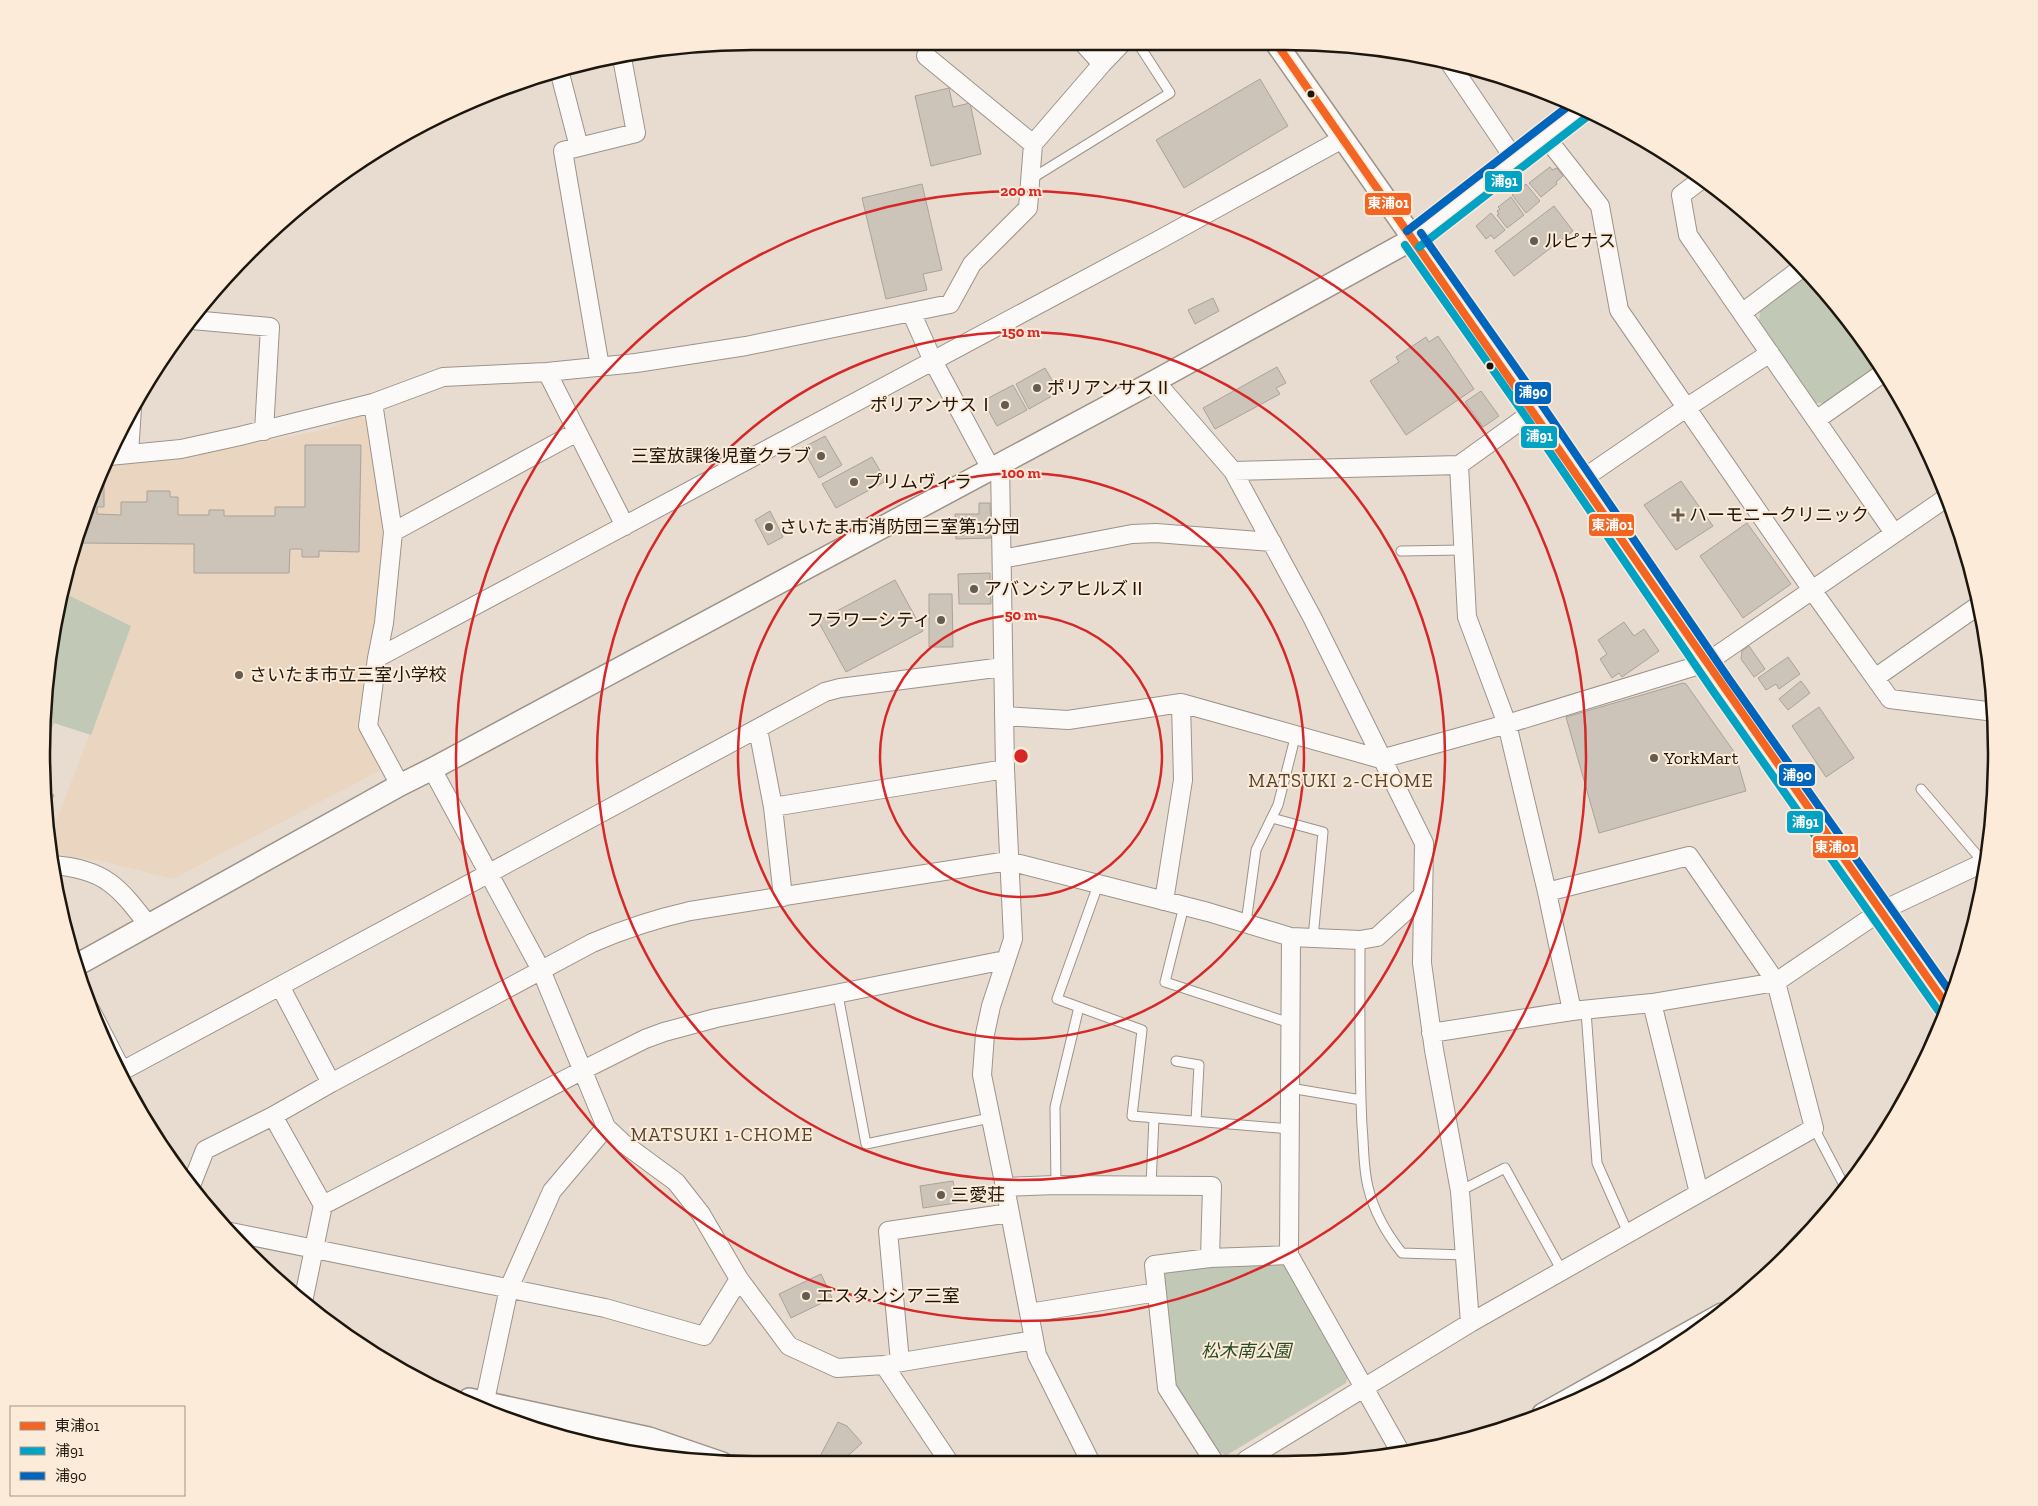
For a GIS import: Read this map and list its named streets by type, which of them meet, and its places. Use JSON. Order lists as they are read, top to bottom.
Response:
{
  "districts": ["MATSUKI 2-CHOME", "MATSUKI 1-CHOME"],
  "parks": ["松木南公園"],
  "places": {
    "other": [
      "ルピナス",
      "ポリアンサスⅡ",
      "ポリアンサスⅠ",
      "三室放課後児童クラブ",
      "プリムヴィラ",
      "さいたま市消防団三室第1分団",
      "アバンシアヒルズⅡ",
      "フラワーシティ",
      "さいたま市立三室小学校",
      "YorkMart",
      "三愛荘",
      "エスタンシア三室"
    ],
    "health": ["ハーモニークリニック"]
  },
  "lines": ["transit line 東浦01", "transit line 浦90", "transit line 浦91"],
  "legend": ["東浦01", "浦91", "浦90"],
  "rings": [
    "200 m",
    "150 m",
    "100 m",
    "50 m"
  ]
}
